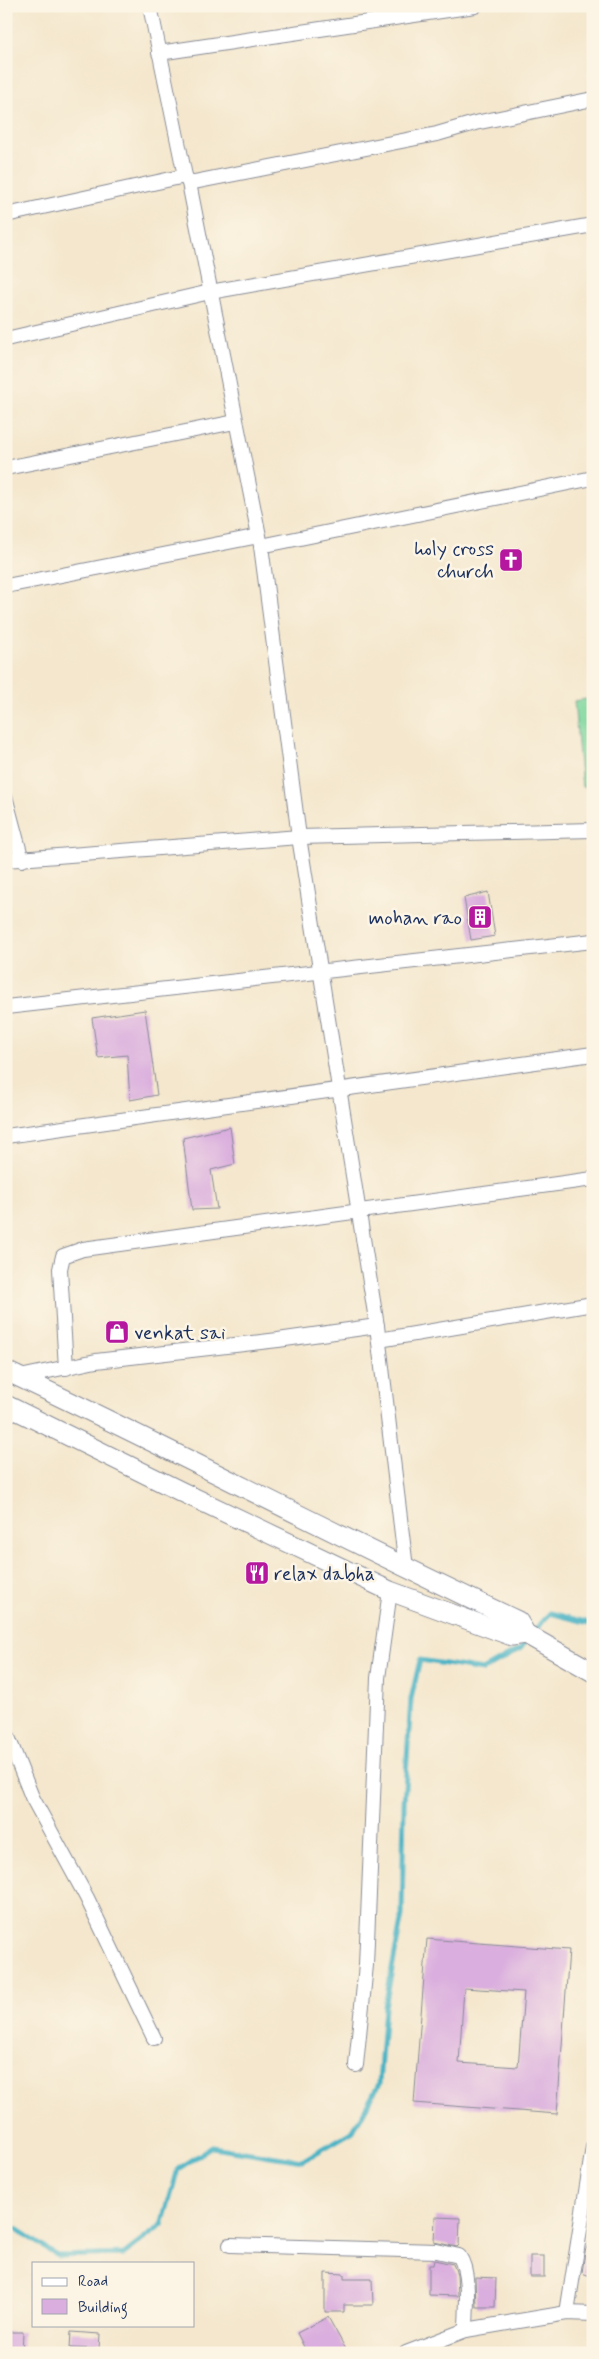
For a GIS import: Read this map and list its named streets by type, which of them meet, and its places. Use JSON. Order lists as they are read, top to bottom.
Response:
{
  "places": {
    "church": ["holy cross church"],
    "building": ["mohan rao"],
    "shop": ["venkat sai"],
    "restaurant": ["relax dabha"]
  },
  "legend": ["Road", "Building"]
}
